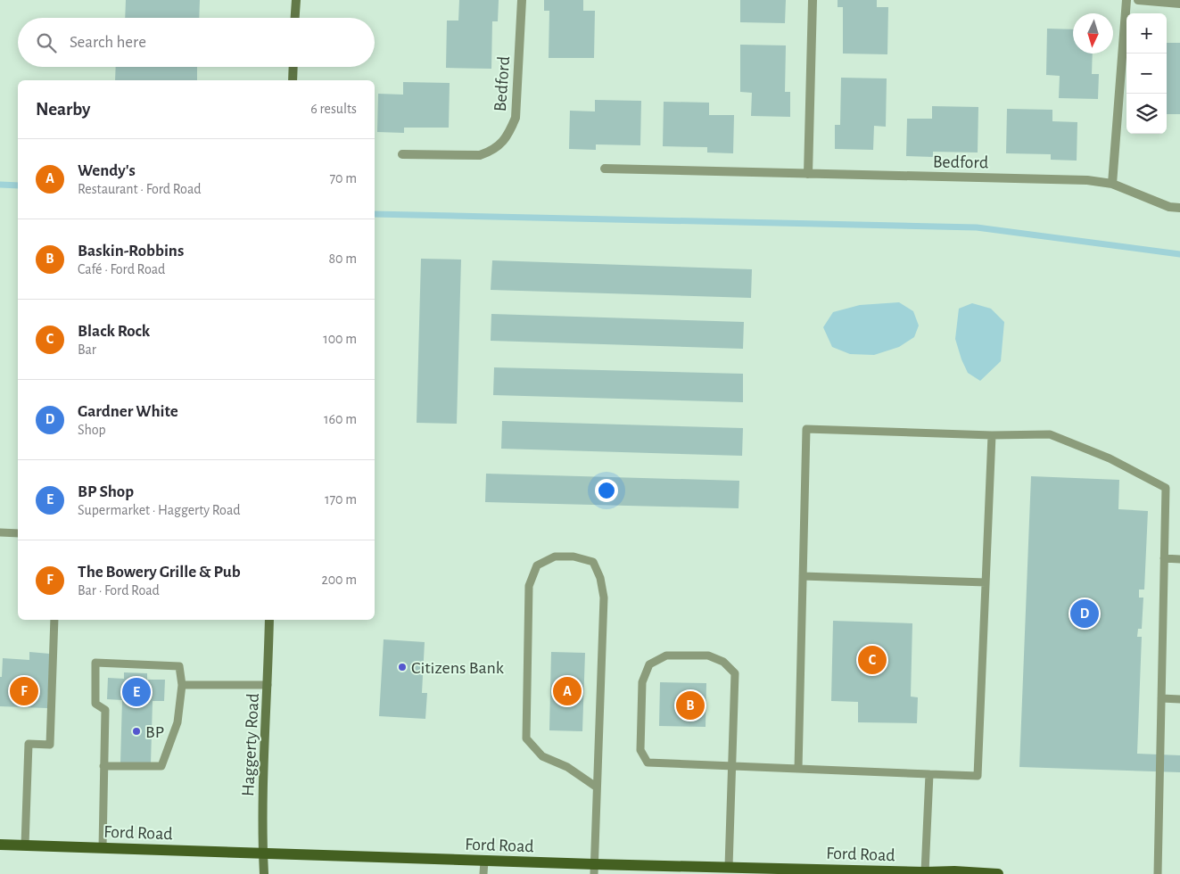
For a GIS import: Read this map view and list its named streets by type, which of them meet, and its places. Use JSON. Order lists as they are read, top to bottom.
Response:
{
  "streets": {
    "main road": ["Haggerty Road", "Ford Road"],
    "street": ["Bedford"]
  },
  "crossings": [
    ["Haggerty Road", "Ford Road"]
  ],
  "places": ["Citizens Bank", "BP"],
  "north": "bottom",
  "page": {
    "map_buttons": ["+", "−"],
    "search": "Search here",
    "heading": ["Nearby", "6 results"],
    "list": [
      {
        "mark": "A",
        "name": "Wendy's",
        "note": "Restaurant · Ford Road",
        "value": "70 m"
      },
      {
        "mark": "B",
        "name": "Baskin-Robbins",
        "note": "Café · Ford Road",
        "value": "80 m"
      },
      {
        "mark": "C",
        "name": "Black Rock",
        "note": "Bar",
        "value": "100 m"
      },
      {
        "mark": "D",
        "name": "Gardner White",
        "note": "Shop",
        "value": "160 m"
      },
      {
        "mark": "E",
        "name": "BP Shop",
        "note": "Supermarket · Haggerty Road",
        "value": "170 m"
      },
      {
        "mark": "F",
        "name": "The Bowery Grille & Pub",
        "note": "Bar · Ford Road",
        "value": "200 m"
      }
    ],
    "pins": [
      "D",
      "C",
      "A",
      "F",
      "E",
      "B"
    ]
  }
}
